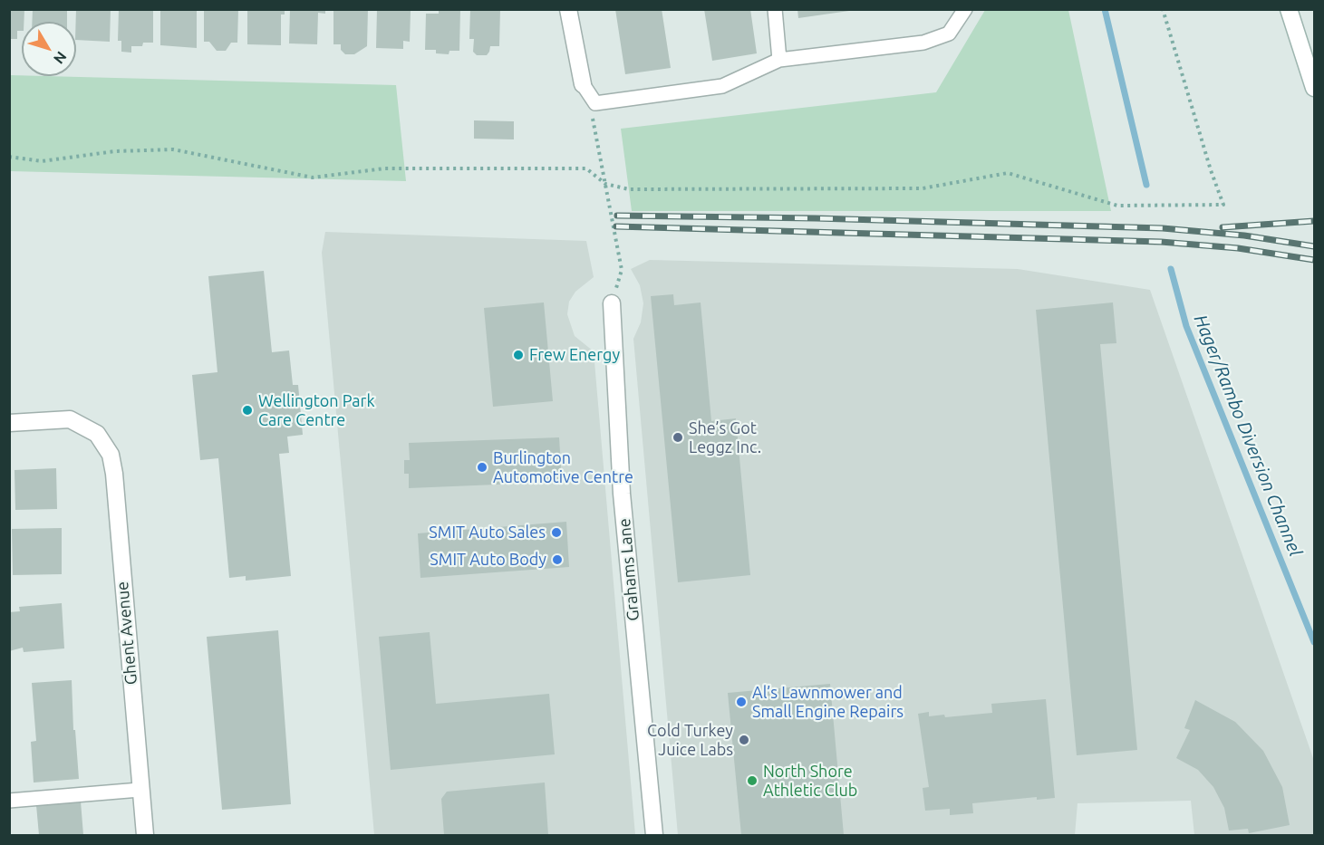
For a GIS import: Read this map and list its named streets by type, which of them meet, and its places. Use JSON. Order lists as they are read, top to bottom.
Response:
{
  "streets": {
    "street": ["Grahams Lane", "Ghent Avenue"]
  },
  "water": ["Hager/Rambo Diversion Channel"],
  "places": [
    "Frew Energy",
    "Wellington Park Care Centre",
    "She’s Got Leggz Inc.",
    "Burlington Automotive Centre",
    "SMIT Auto Sales",
    "SMIT Auto Body",
    "Al’s Lawnmower and Small Engine Repairs",
    "Cold Turkey Juice Labs",
    "North Shore Athletic Club"
  ],
  "north": "bottom right"
}
